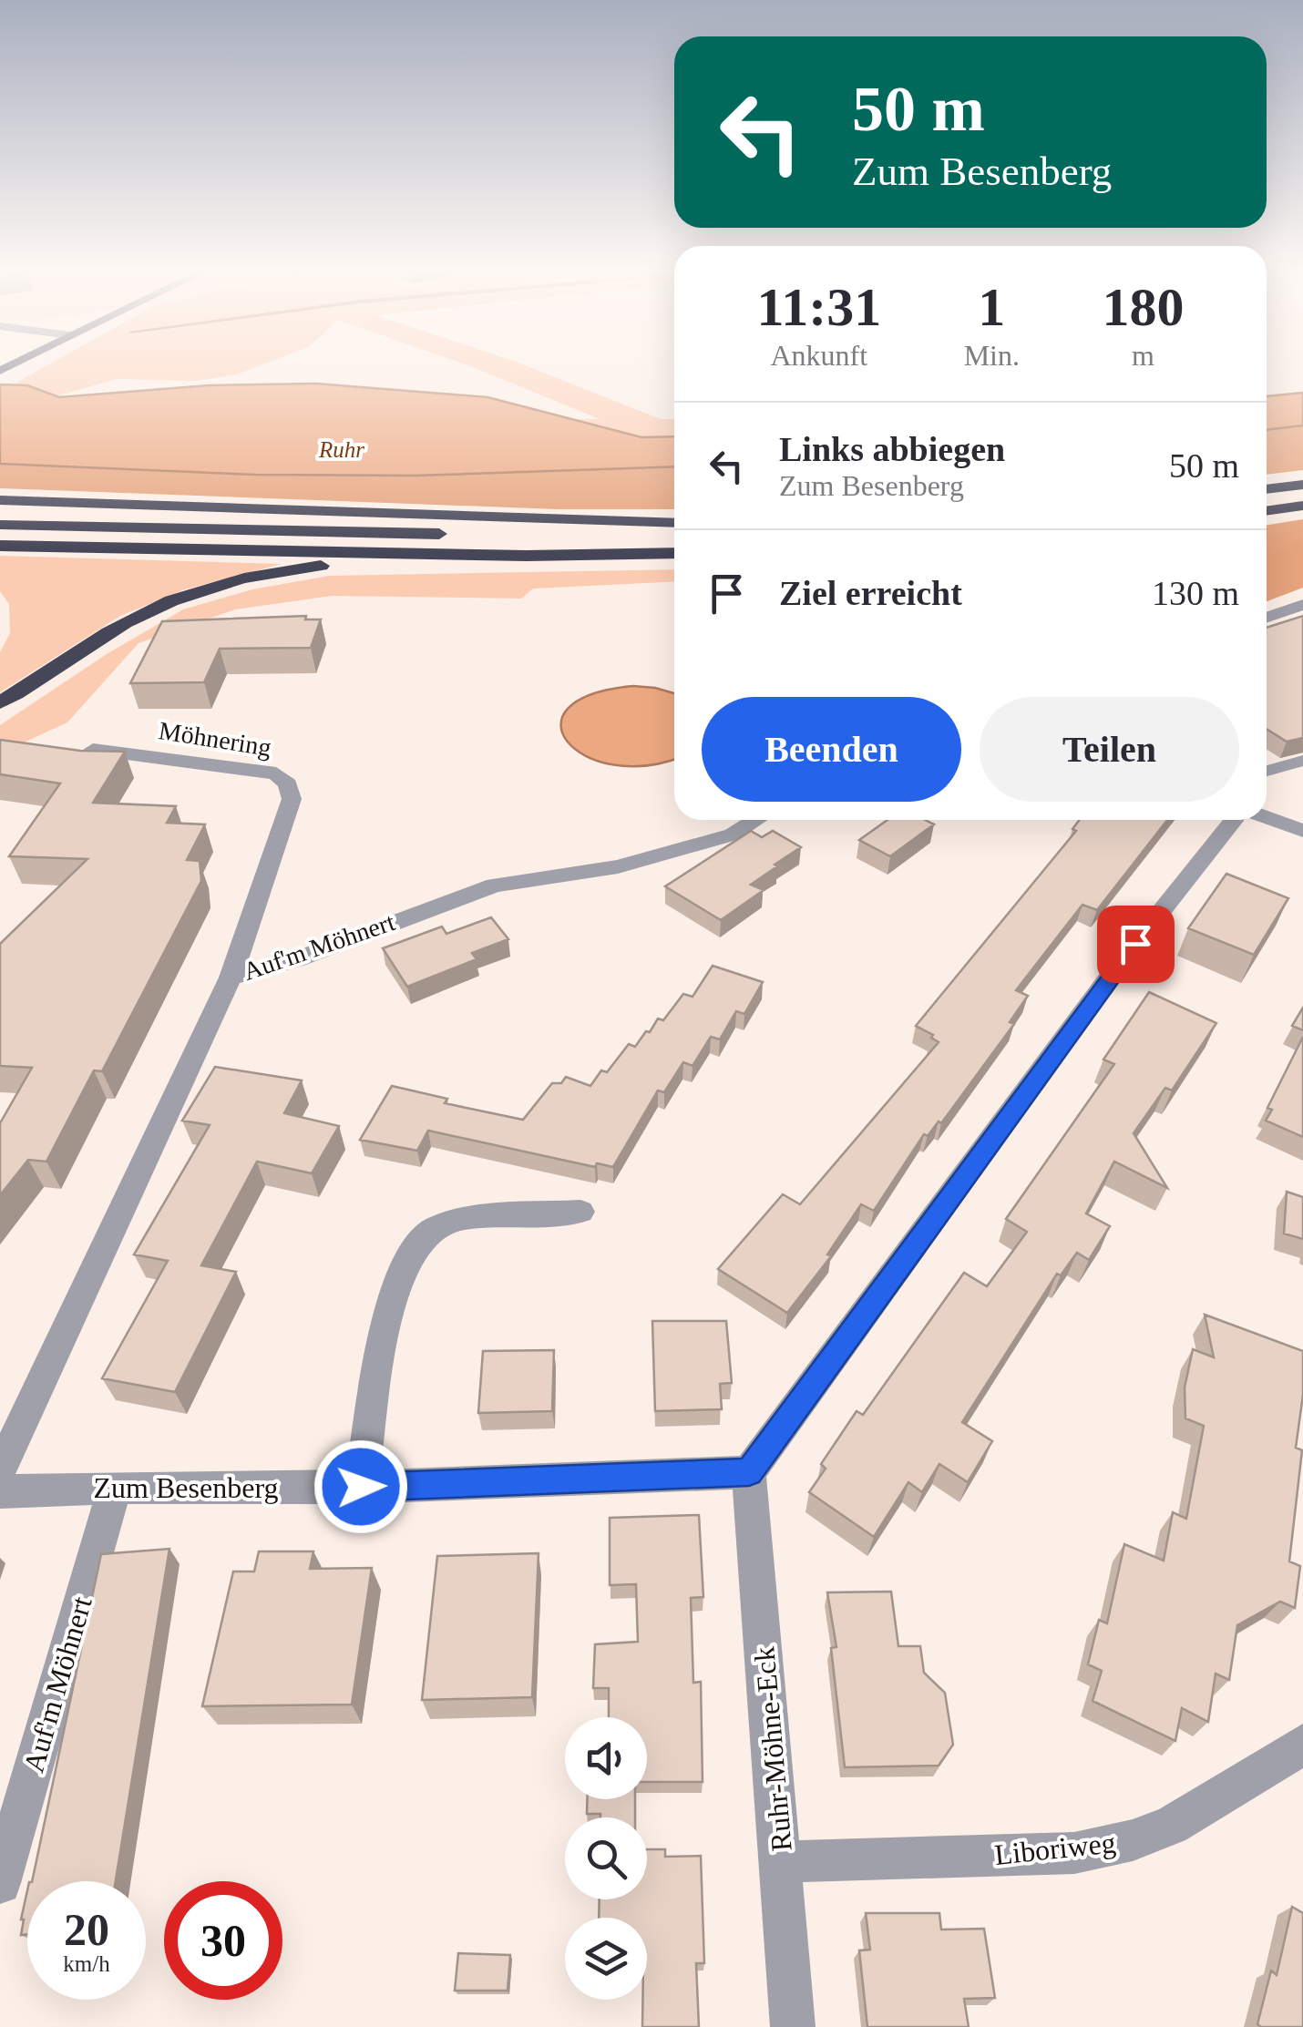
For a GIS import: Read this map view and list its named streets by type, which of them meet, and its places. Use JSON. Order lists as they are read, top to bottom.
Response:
{
  "streets": {
    "street": [
      "Möhnering",
      "Auf'm Möhnert",
      "Zum Besenberg",
      "Ruhr-Möhne-Eck",
      "Liboriweg"
    ]
  },
  "crossings": [
    ["Möhnering", "Auf'm Möhnert"],
    ["Auf'm Möhnert", "Zum Besenberg"],
    ["Zum Besenberg", "Ruhr-Möhne-Eck"],
    ["Ruhr-Möhne-Eck", "Liboriweg"]
  ],
  "water": ["Ruhr"],
  "page": {
    "turn": ["50 m", "Zum Besenberg"],
    "eta": [
      "11:31",
      "Ankunft",
      "1",
      "Min.",
      "180",
      "m"
    ],
    "list": [
      {
        "name": "Links abbiegen",
        "note": "Zum Besenberg",
        "value": "50 m"
      },
      {
        "name": "Ziel erreicht",
        "value": "130 m"
      }
    ],
    "buttons": ["Beenden", "Teilen"],
    "speed": "20 km/h",
    "limit": "30"
  }
}
